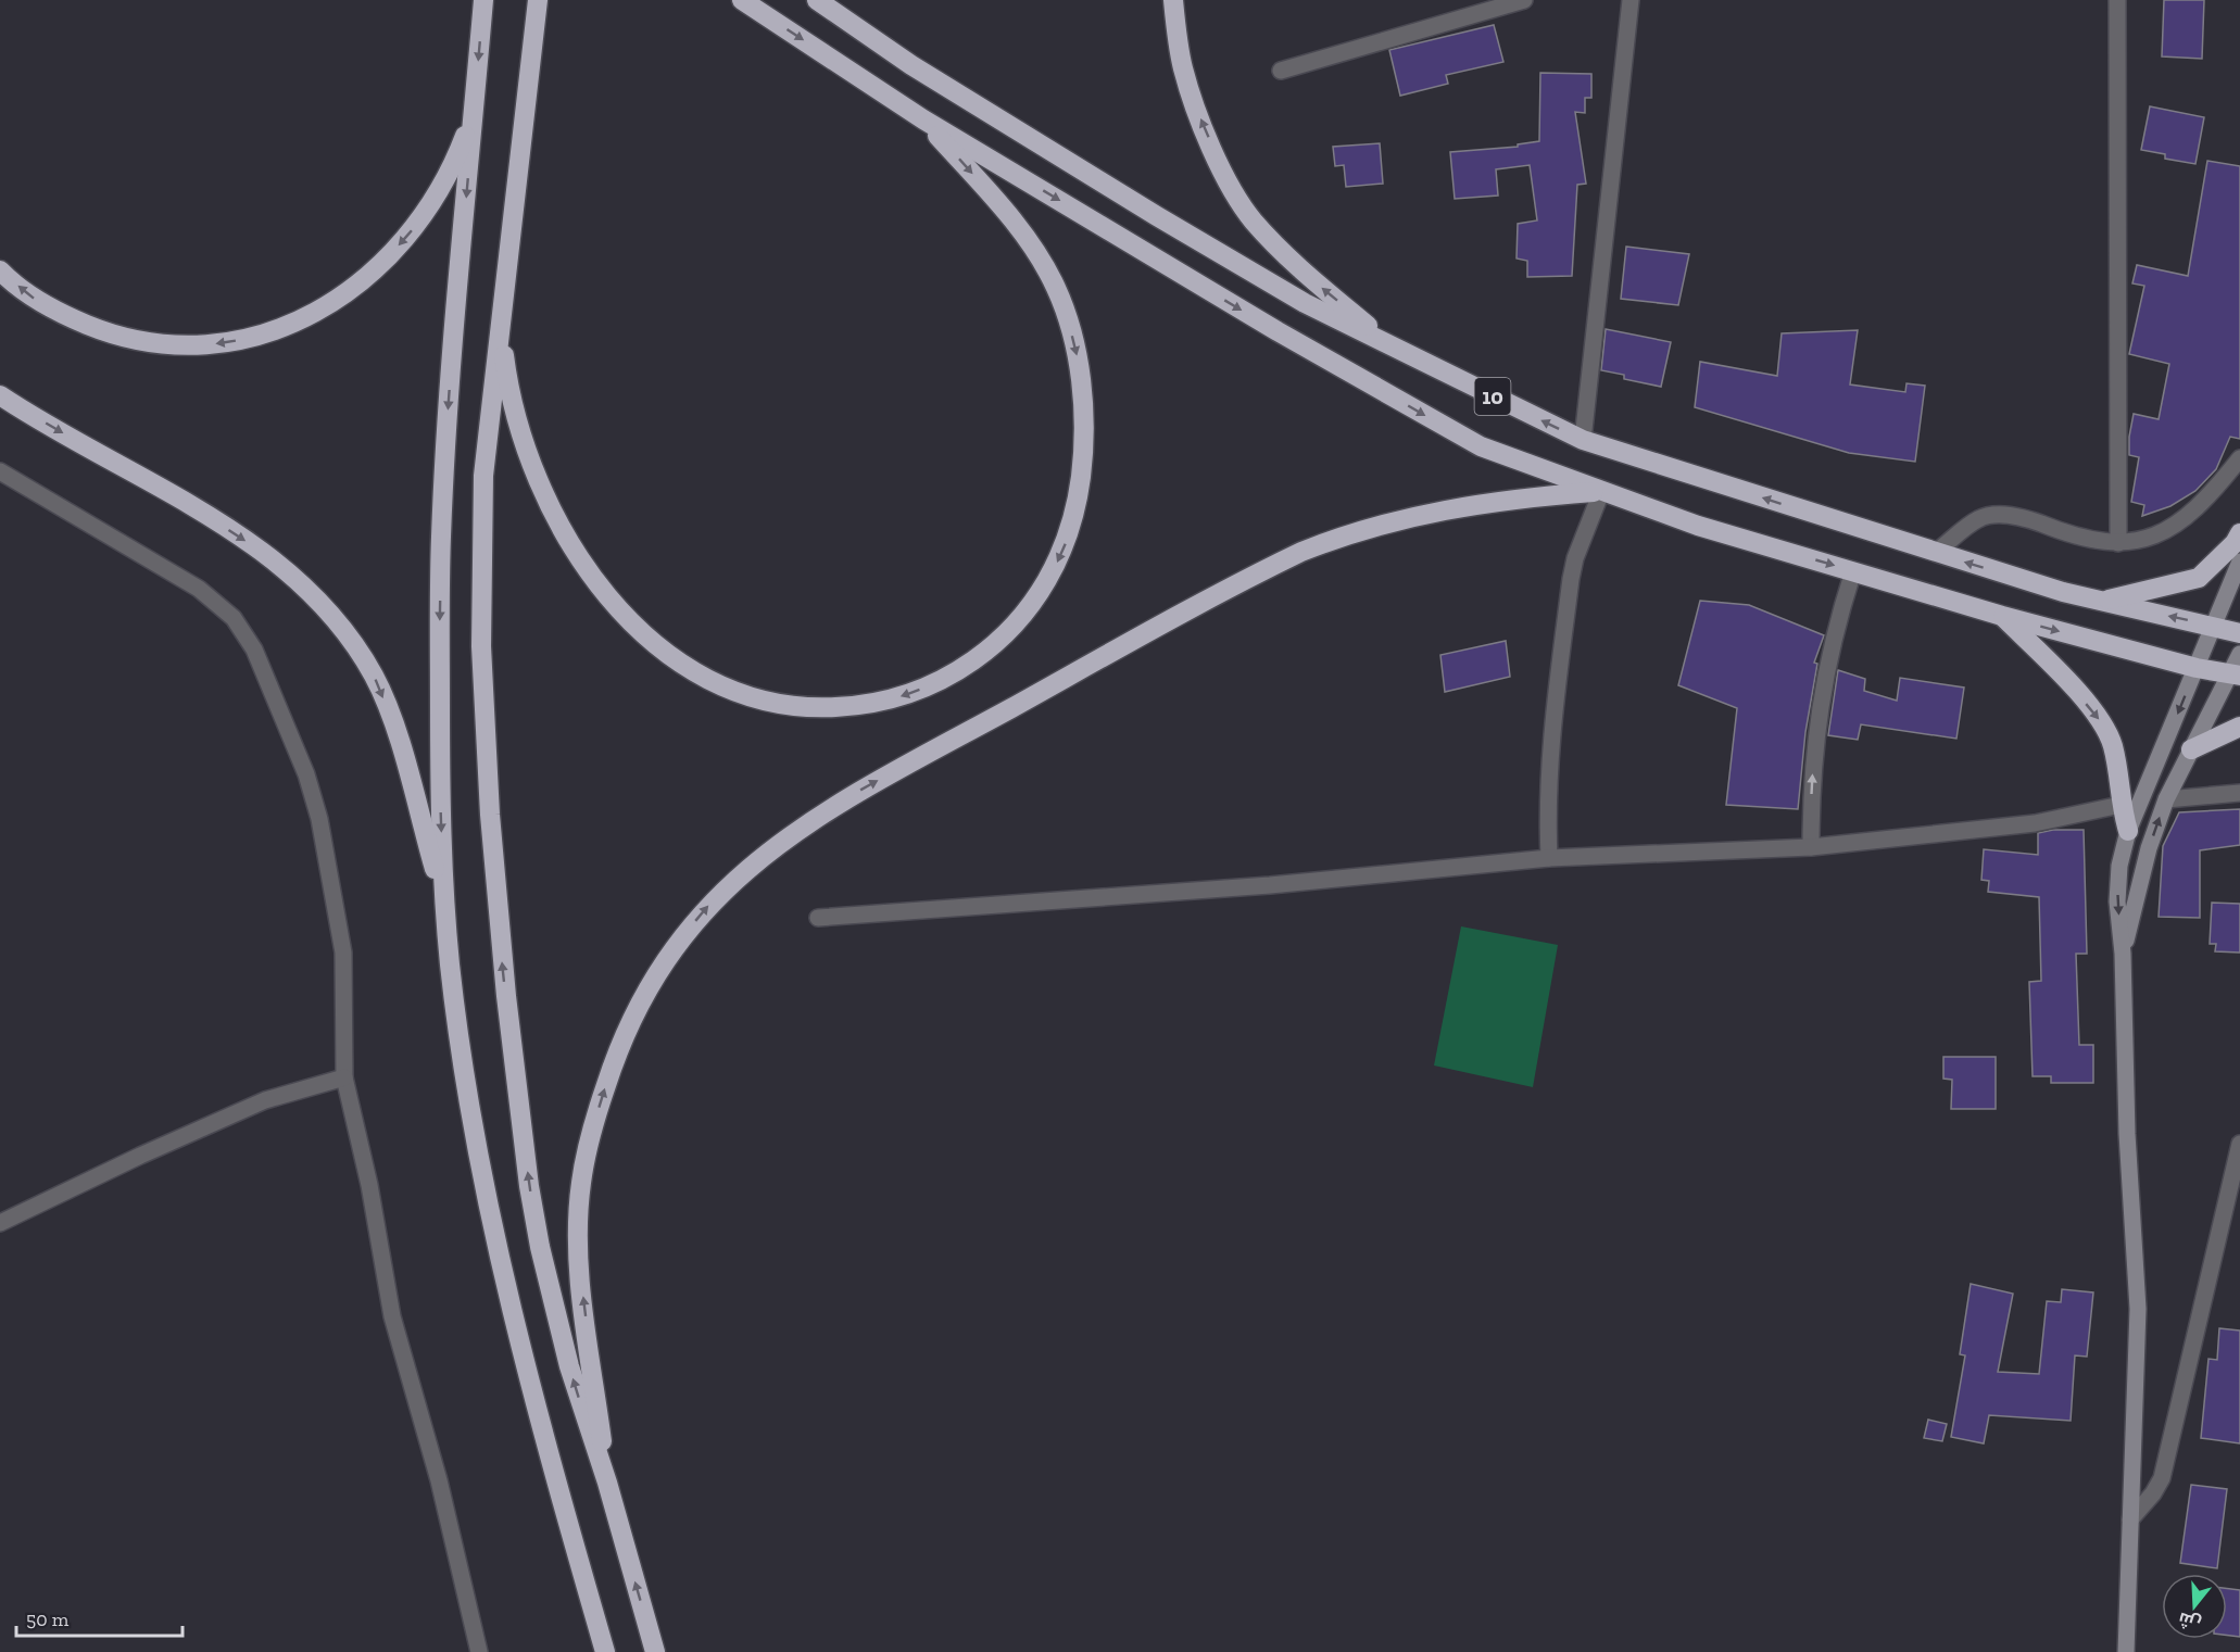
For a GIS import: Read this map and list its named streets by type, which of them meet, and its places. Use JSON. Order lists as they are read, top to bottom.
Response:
{
  "streets": {
    "highway": ["10"]
  },
  "scale_bar": "50 m",
  "north": "bottom"
}
